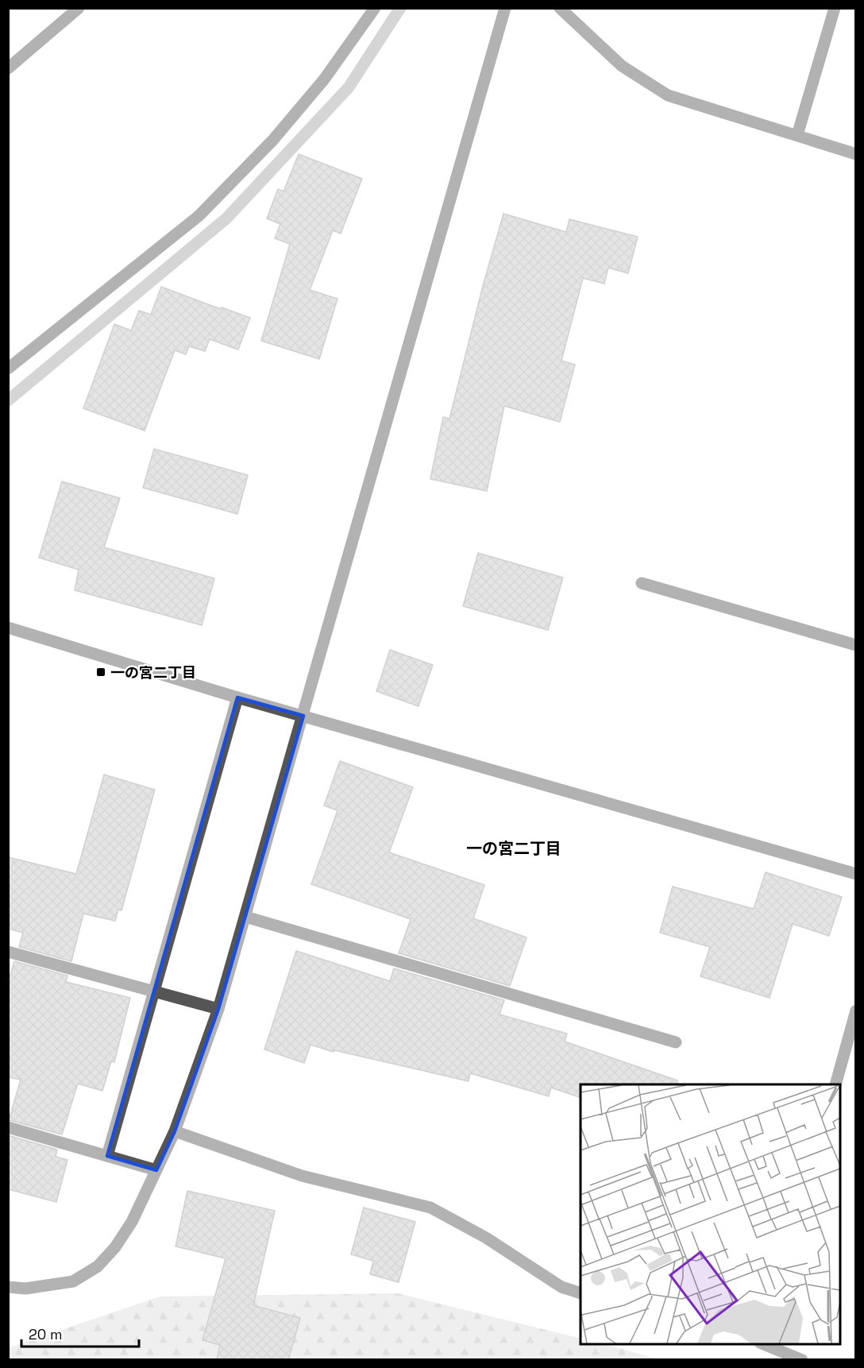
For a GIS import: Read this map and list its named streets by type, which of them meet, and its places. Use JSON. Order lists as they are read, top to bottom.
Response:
{
  "districts": ["一の宮二丁目"],
  "places": {
    "transit": ["一の宮二丁目"]
  },
  "scale_bar": "20 m"
}
